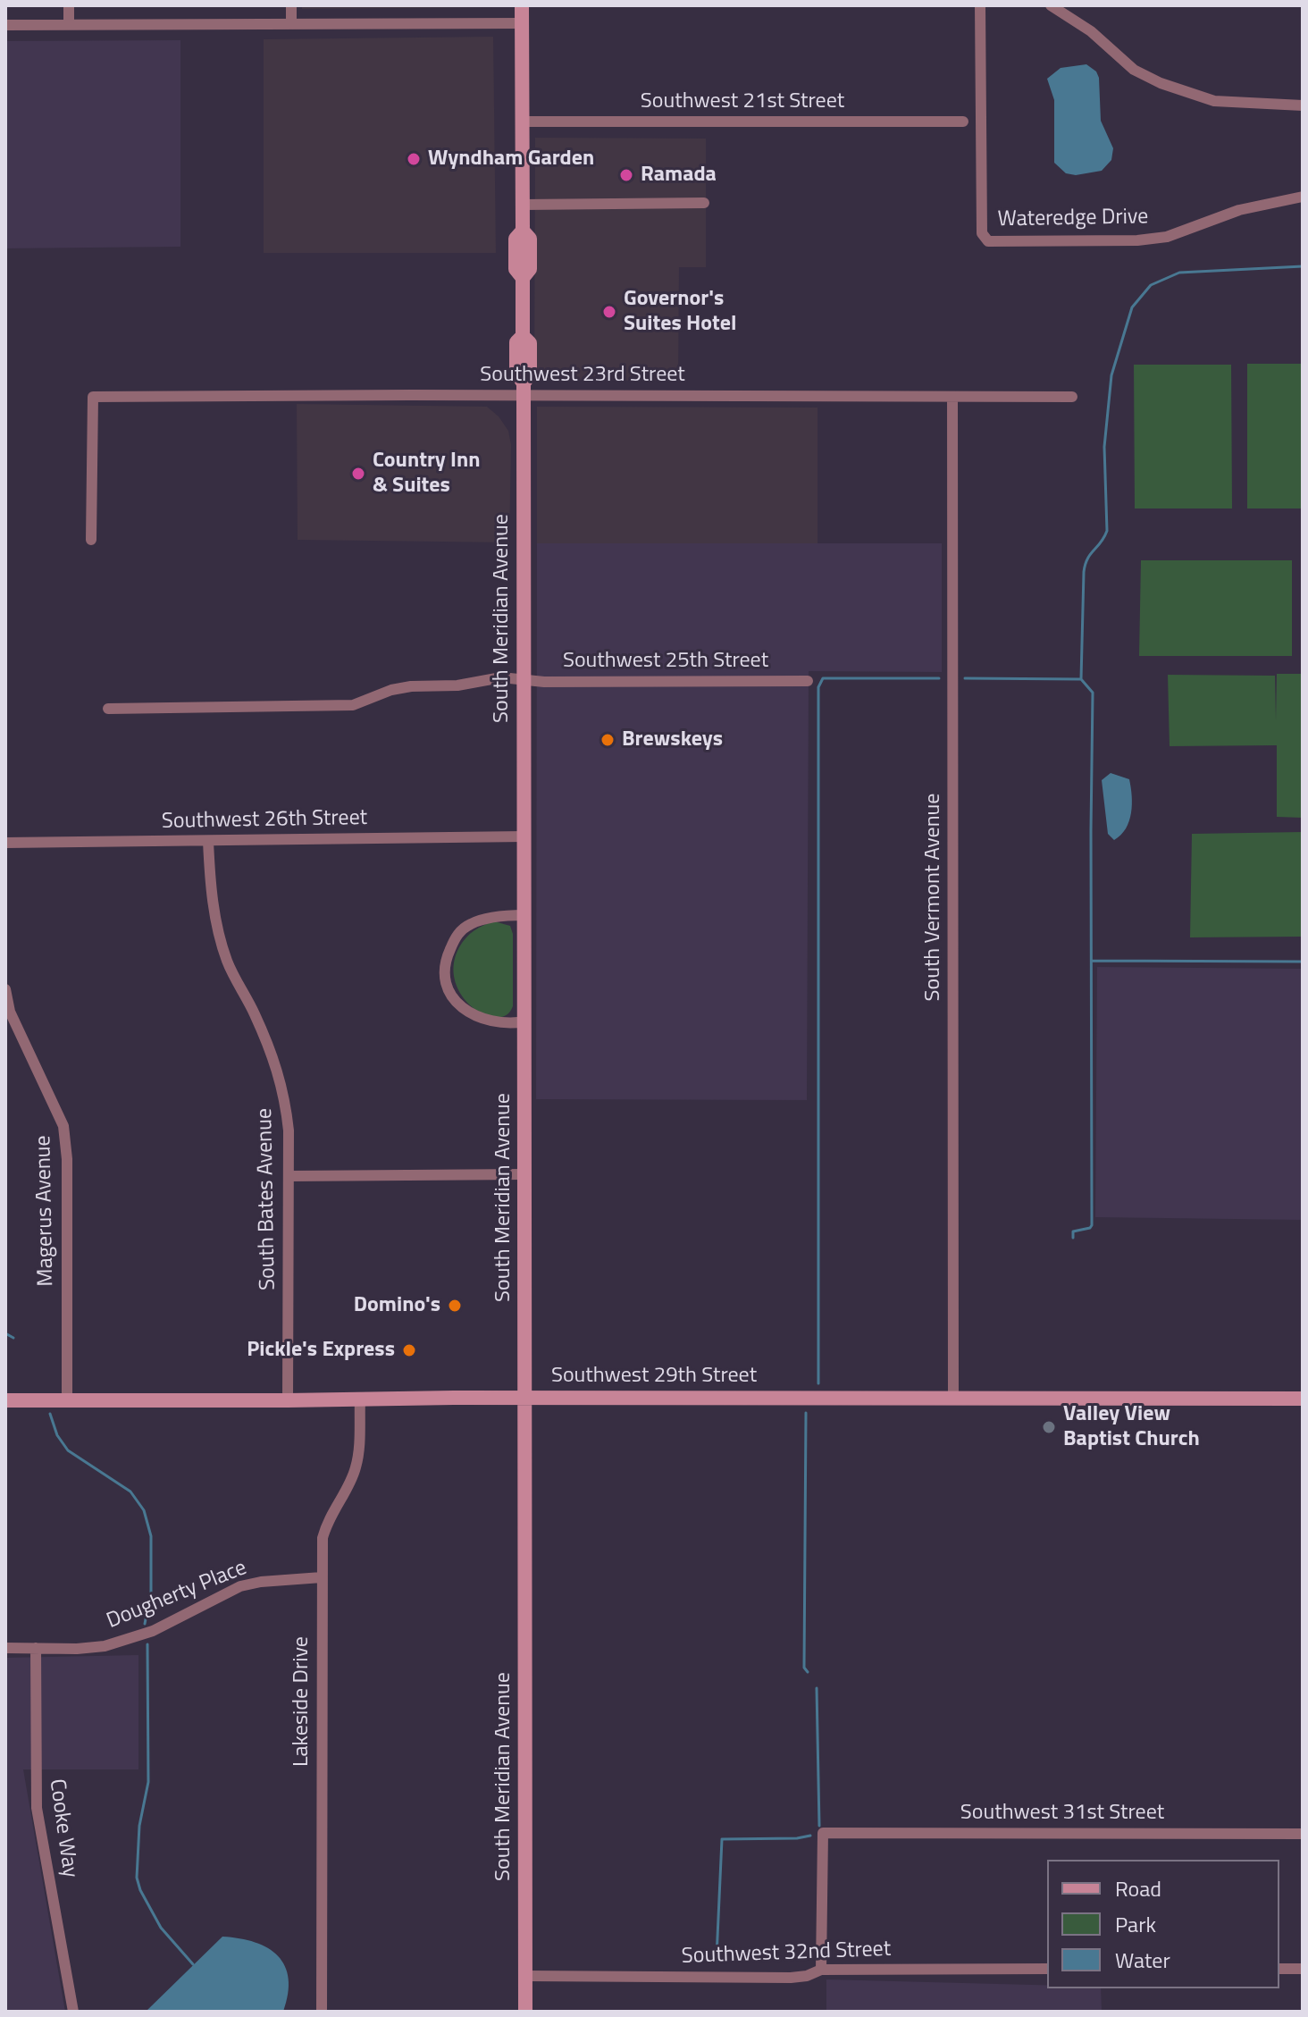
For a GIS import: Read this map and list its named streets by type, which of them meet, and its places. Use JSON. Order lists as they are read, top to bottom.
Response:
{
  "streets": {
    "main road": ["South Meridian Avenue", "Southwest 29th Street"],
    "street": [
      "Southwest 21st Street",
      "Wateredge Drive",
      "Southwest 23rd Street",
      "Southwest 25th Street",
      "Southwest 26th Street",
      "South Vermont Avenue",
      "South Bates Avenue",
      "Magerus Avenue",
      "Dougherty Place",
      "Lakeside Drive",
      "Southwest 31st Street",
      "Cooke Way",
      "Southwest 32nd Street"
    ]
  },
  "crossings": [
    ["Southwest 21st Street", "South Meridian Avenue"],
    ["Southwest 23rd Street", "South Meridian Avenue"],
    ["Southwest 23rd Street", "South Vermont Avenue"],
    ["South Meridian Avenue", "Southwest 25th Street"],
    ["South Meridian Avenue", "Southwest 26th Street"],
    ["South Meridian Avenue", "Southwest 29th Street"],
    ["South Meridian Avenue", "Southwest 32nd Street"],
    ["Southwest 26th Street", "South Bates Avenue"],
    ["South Vermont Avenue", "Southwest 29th Street"],
    ["South Bates Avenue", "Southwest 29th Street"],
    ["Magerus Avenue", "Southwest 29th Street"],
    ["Southwest 29th Street", "Lakeside Drive"],
    ["Dougherty Place", "Lakeside Drive"],
    ["Dougherty Place", "Cooke Way"],
    ["Southwest 31st Street", "Southwest 32nd Street"]
  ],
  "places": [
    "Wyndham Garden",
    "Ramada",
    "Governor's Suites Hotel",
    "Country Inn & Suites",
    "Brewskeys",
    "Domino's",
    "Pickle's Express",
    "Valley View Baptist Church"
  ],
  "legend": ["Road", "Park", "Water"]
}
